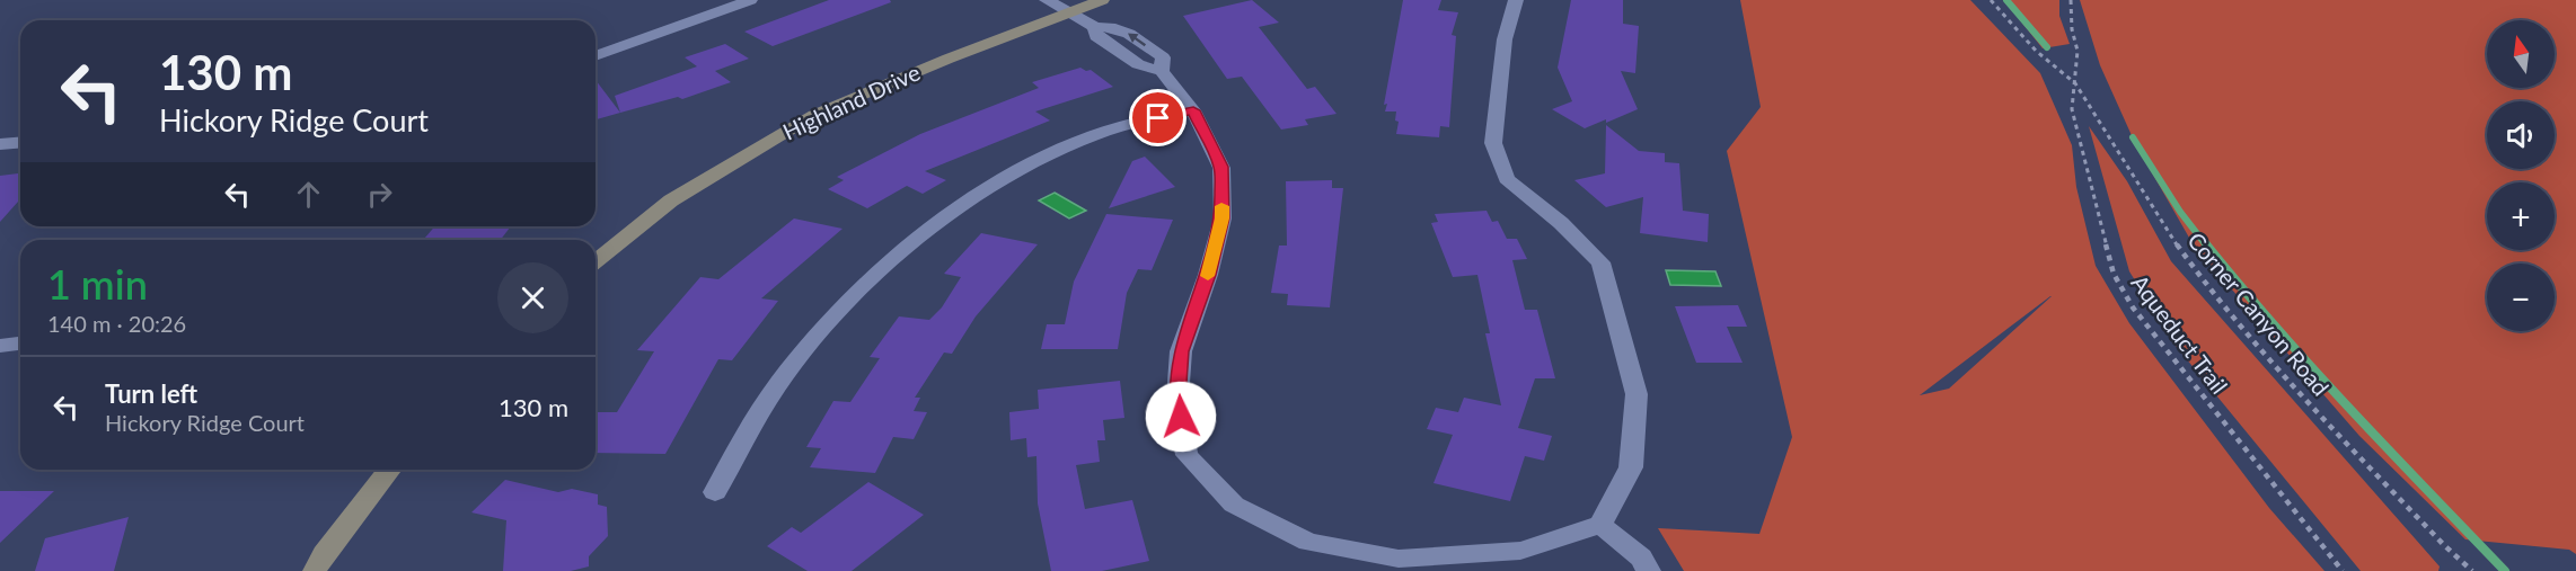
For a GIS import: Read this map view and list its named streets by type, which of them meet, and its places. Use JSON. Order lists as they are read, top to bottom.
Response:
{
  "streets": {
    "street": ["Highland Drive"],
    "path": ["Corner Canyon Road", "Aqueduct Trail"]
  },
  "crossings": [
    ["Corner Canyon Road", "Aqueduct Trail"]
  ],
  "north": "top",
  "page": {
    "map_buttons": ["+", "−"],
    "turn": ["130 m", "Hickory Ridge Court"],
    "heading": ["1 min", "140 m · 20:26"],
    "list": [
      {
        "name": "Turn left",
        "note": "Hickory Ridge Court",
        "value": "130 m"
      }
    ]
  }
}
